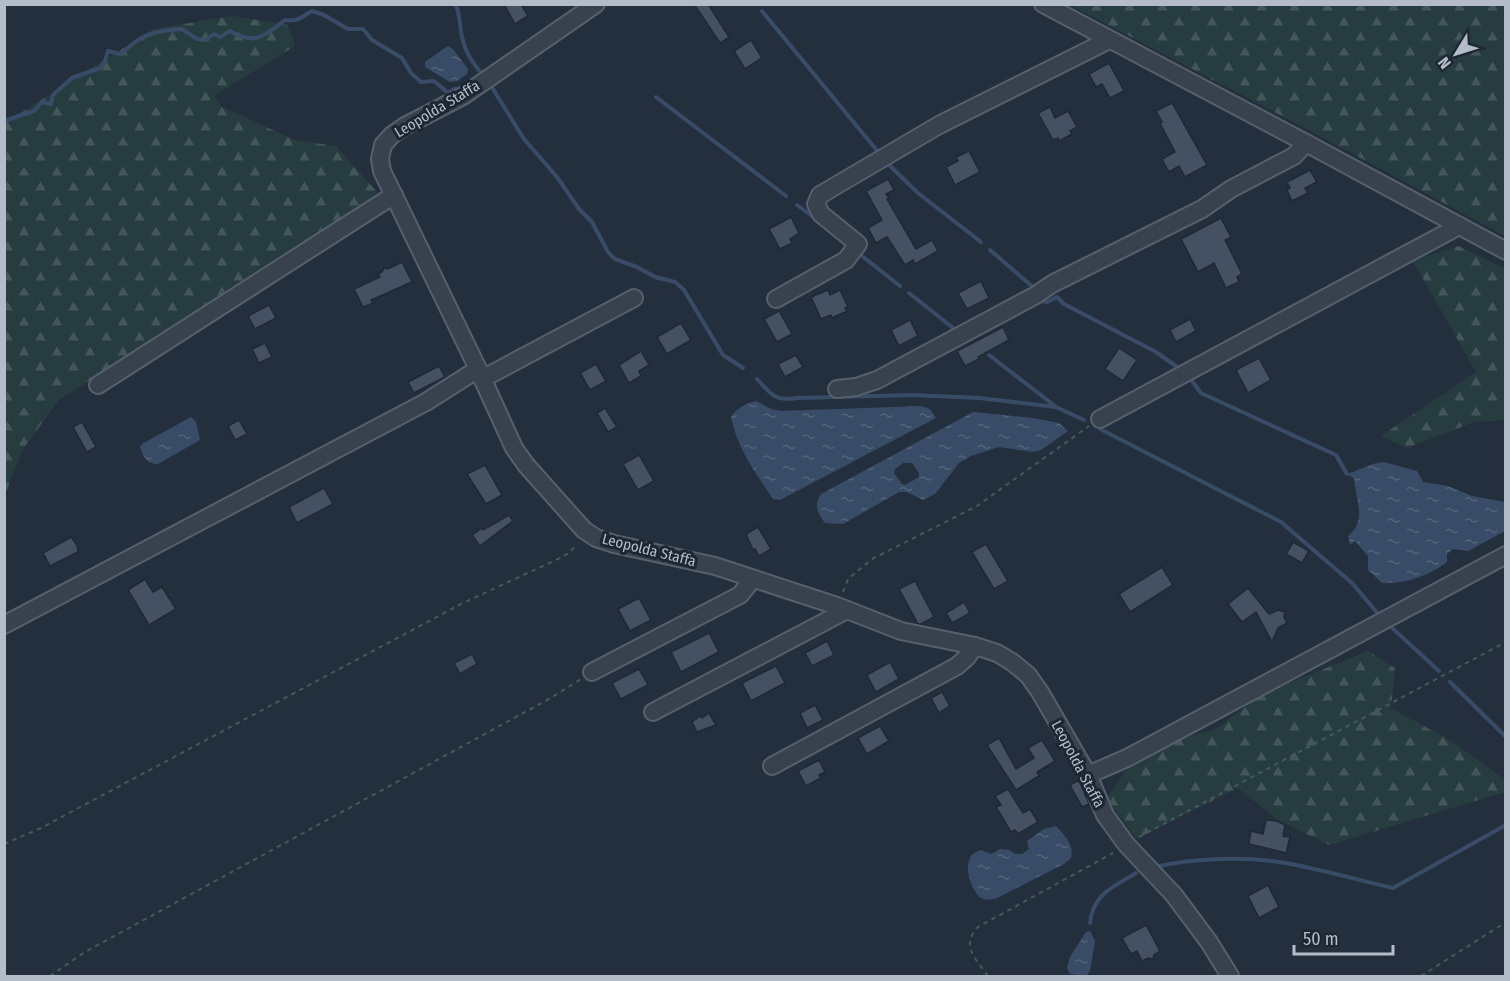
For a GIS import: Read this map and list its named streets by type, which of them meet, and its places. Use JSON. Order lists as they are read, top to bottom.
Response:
{
  "streets": {
    "street": ["Leopolda Staffa"]
  },
  "scale_bar": "50 m",
  "north": "bottom left"
}
